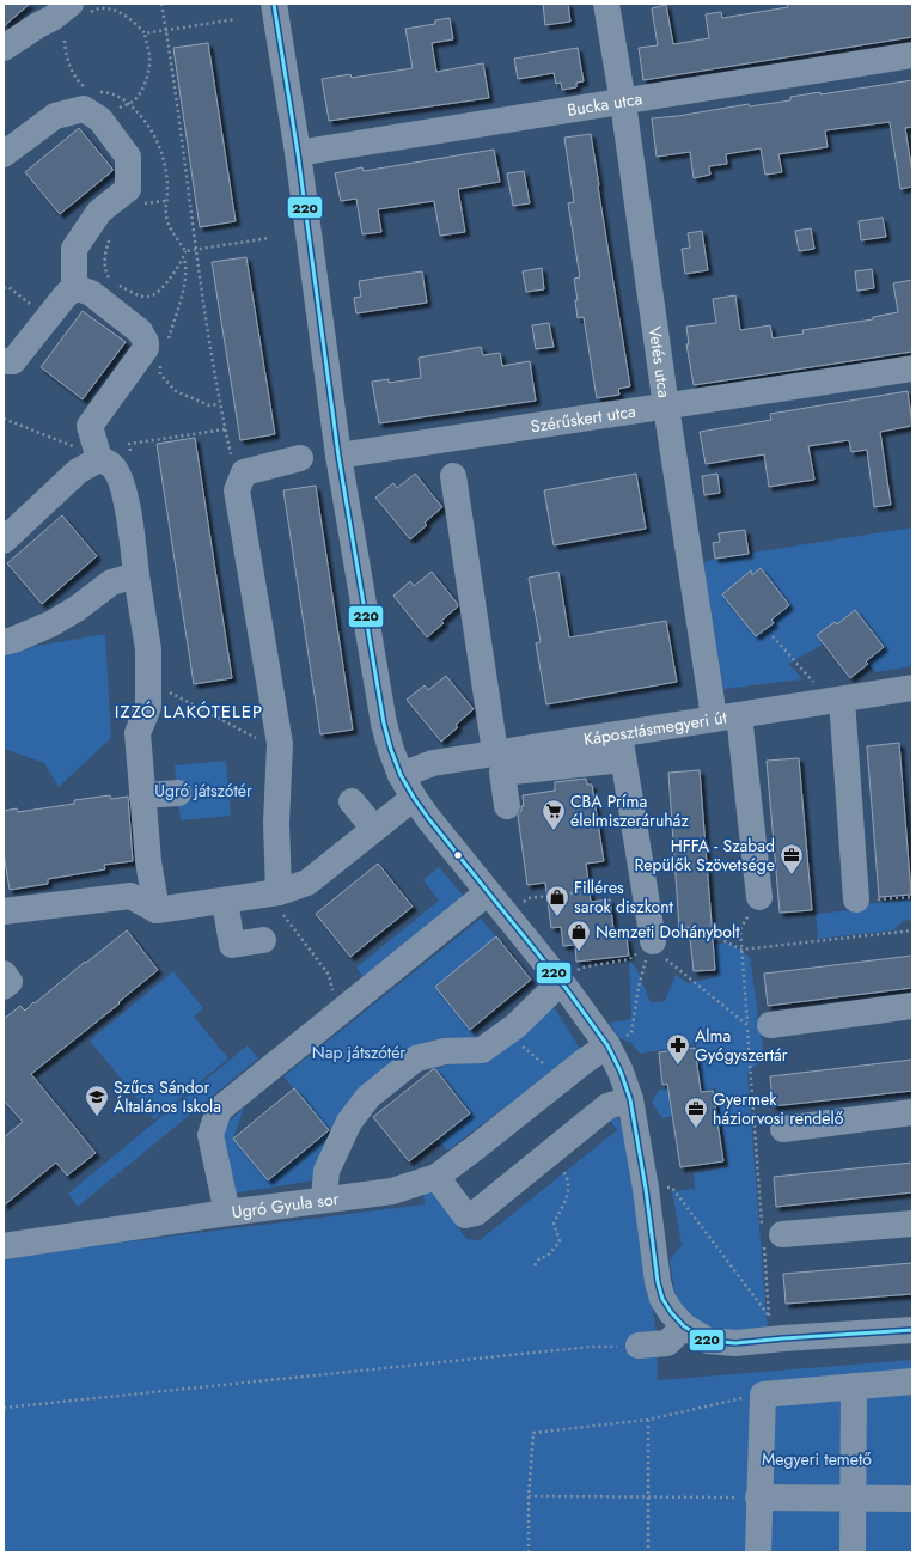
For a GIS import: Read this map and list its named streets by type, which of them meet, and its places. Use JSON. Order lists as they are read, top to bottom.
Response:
{
  "streets": {
    "street": [
      "Bucka utca",
      "Vetés utca",
      "Szérűskert utca",
      "Káposztásmegyeri út",
      "Ugró Gyula sor"
    ]
  },
  "crossings": [
    ["Bucka utca", "Vetés utca"],
    ["Vetés utca", "Szérűskert utca"],
    ["Vetés utca", "Káposztásmegyeri út"]
  ],
  "districts": ["IZZÓ LAKÓTELEP"],
  "parks": ["Ugró játszótér", "Nap játszótér", "Megyeri temető"],
  "places": {
    "supermarket": ["CBA Príma élelmiszeráruház"],
    "office": ["HFFA - Szabad Repülők Szövetsége", "Gyermek háziorvosi rendelő"],
    "shop": ["Filléres sarok diszkont", "Nemzeti Dohánybolt"],
    "pharmacy": ["Alma Gyógyszertár"],
    "school or university": ["Szűcs Sándor Általános Iskola"]
  },
  "lines": ["transit line 220"]
}
